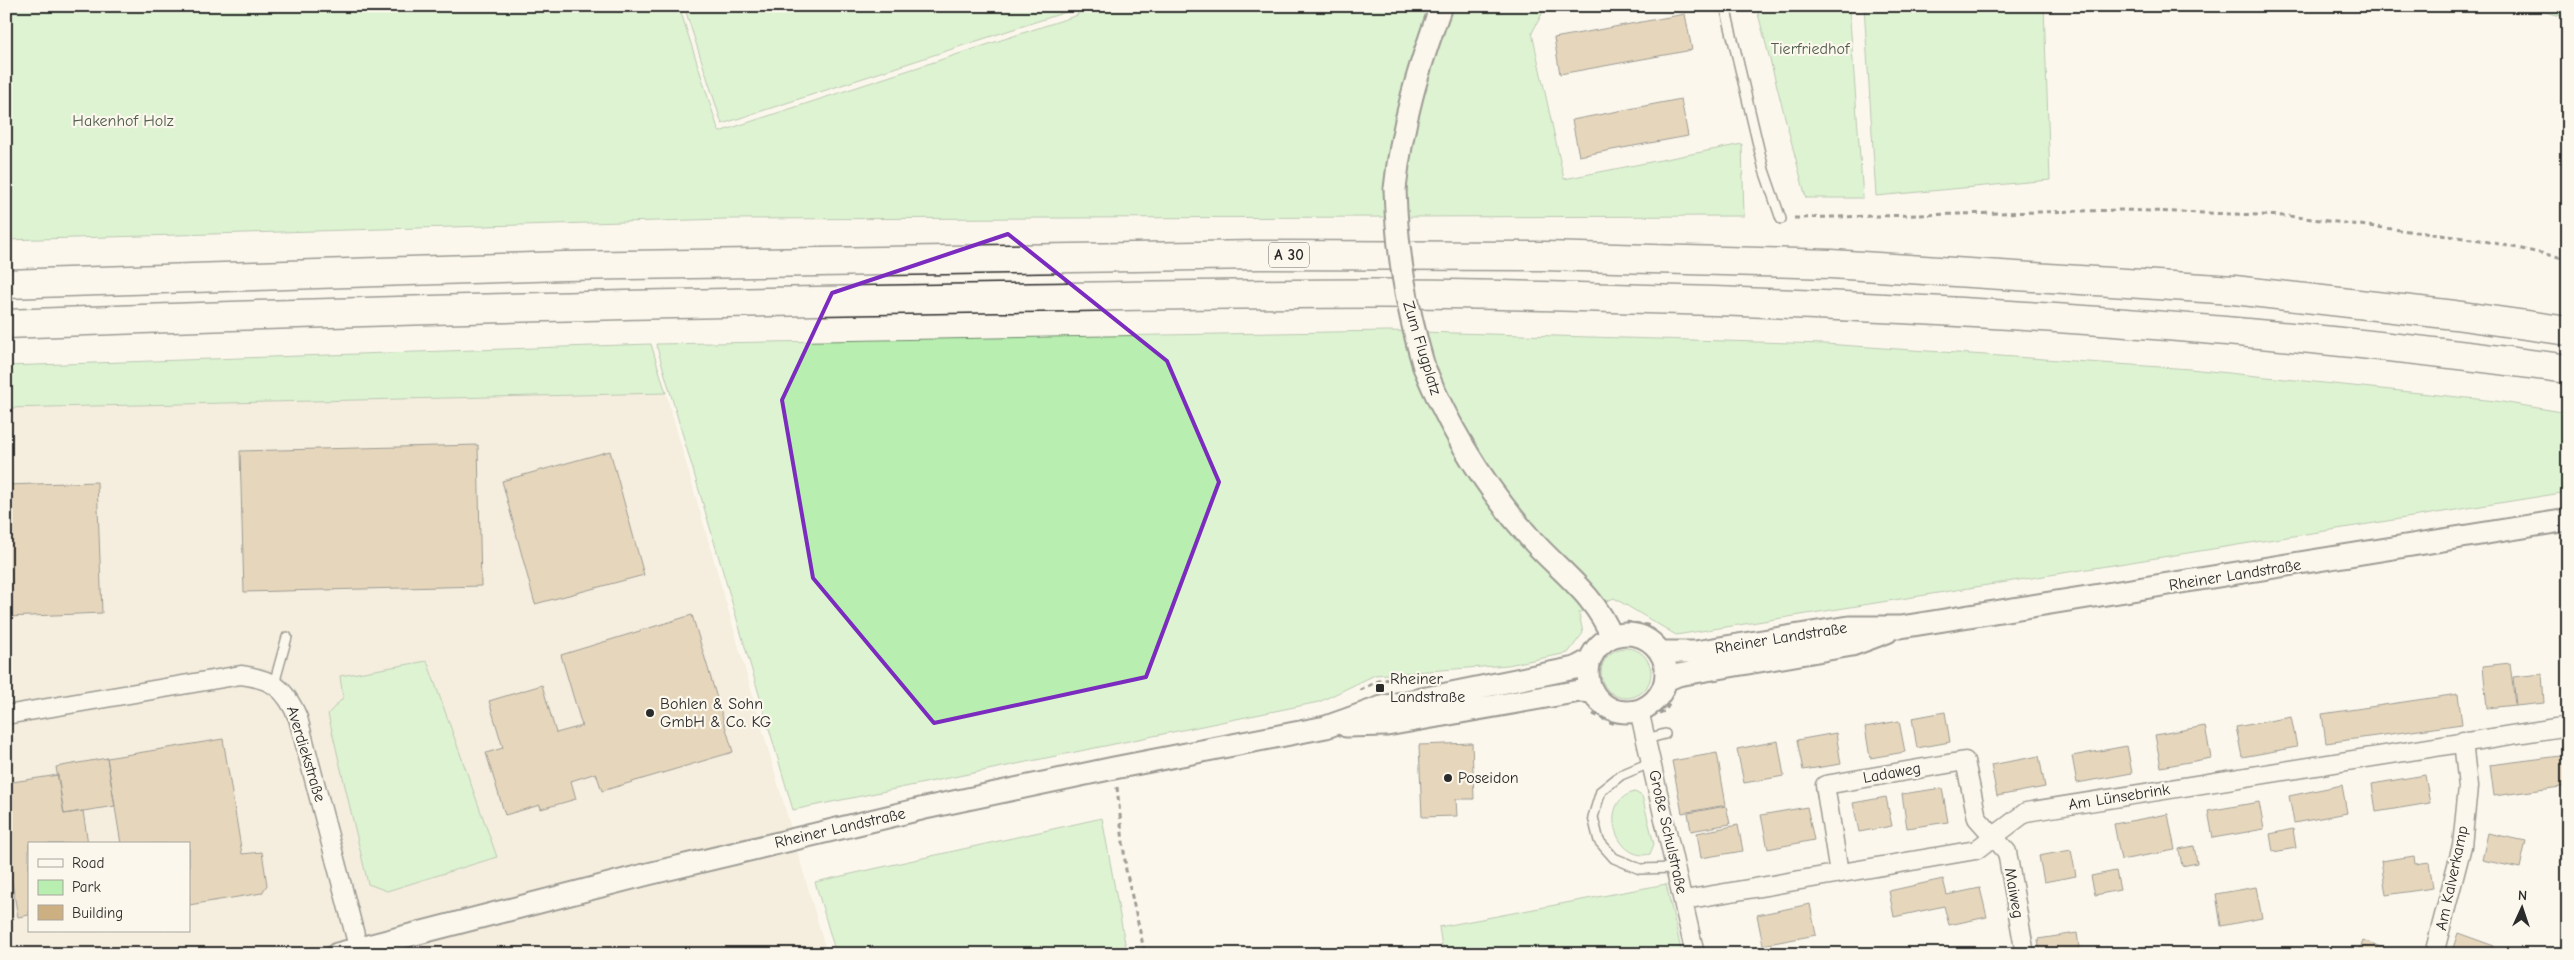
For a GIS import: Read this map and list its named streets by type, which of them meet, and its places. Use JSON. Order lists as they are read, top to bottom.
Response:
{
  "streets": {
    "highway": ["A 30"],
    "street": [
      "Zum Flugplatz",
      "Rheiner Landstraße",
      "Averdiekstraße",
      "Ladaweg",
      "Am Lünsebrink",
      "Große Schulstraße",
      "Am Kalverkamp",
      "Maiweg"
    ]
  },
  "crossings": [
    ["Zum Flugplatz", "Rheiner Landstraße"],
    ["Zum Flugplatz", "Große Schulstraße"],
    ["Rheiner Landstraße", "Averdiekstraße"],
    ["Rheiner Landstraße", "Große Schulstraße"],
    ["Ladaweg", "Am Lünsebrink"],
    ["Ladaweg", "Maiweg"],
    ["Am Lünsebrink", "Große Schulstraße"],
    ["Am Lünsebrink", "Am Kalverkamp"],
    ["Am Lünsebrink", "Maiweg"]
  ],
  "parks": ["Tierfriedhof", "Hakenhof Holz"],
  "places": {
    "transit": ["Rheiner Landstraße"],
    "other": ["Bohlen & Sohn GmbH & Co. KG", "Poseidon"]
  },
  "legend": ["Road", "Park", "Building"],
  "north": "top"
}
